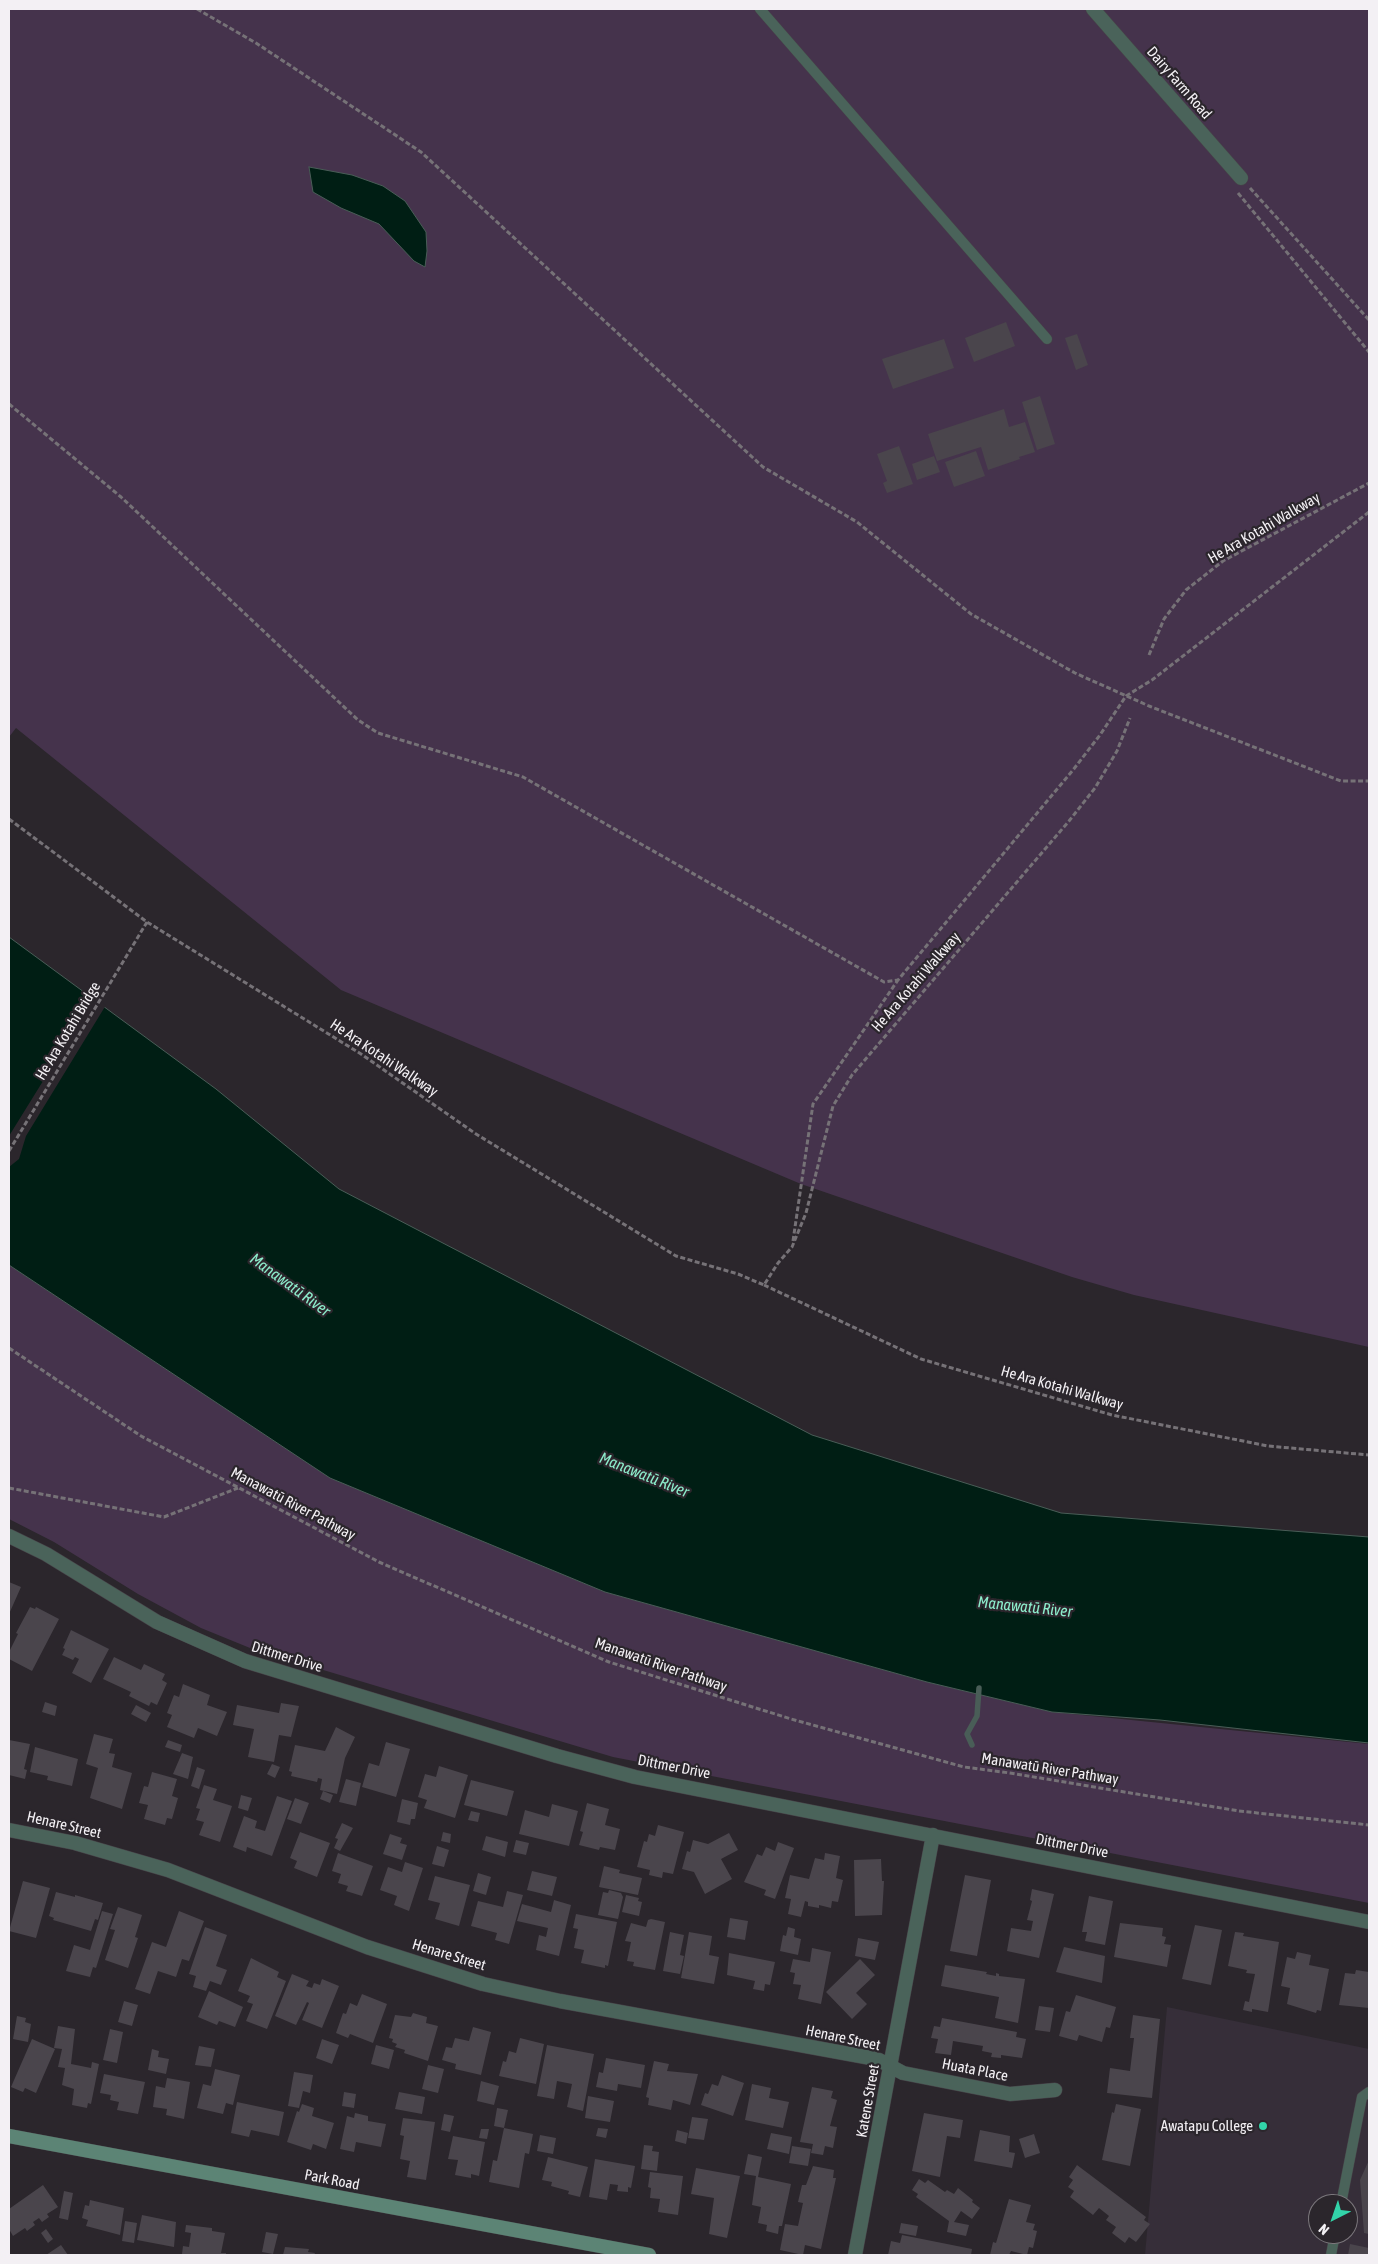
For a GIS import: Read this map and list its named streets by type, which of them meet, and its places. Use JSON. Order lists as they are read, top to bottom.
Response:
{
  "streets": {
    "main road": ["Park Road"],
    "street": [
      "Dairy Farm Road",
      "Dittmer Drive",
      "Henare Street",
      "Huata Place",
      "Katene Street"
    ],
    "path": ["He Ara Kotahi Walkway", "He Ara Kotahi Bridge", "Manawatū River Pathway"]
  },
  "crossings": [
    ["He Ara Kotahi Walkway", "He Ara Kotahi Bridge"],
    ["Dittmer Drive", "Katene Street"],
    ["Henare Street", "Huata Place"],
    ["Henare Street", "Katene Street"],
    ["Huata Place", "Katene Street"]
  ],
  "water": ["Manawatū River"],
  "places": ["Awatapu College"],
  "north": "bottom left"
}
